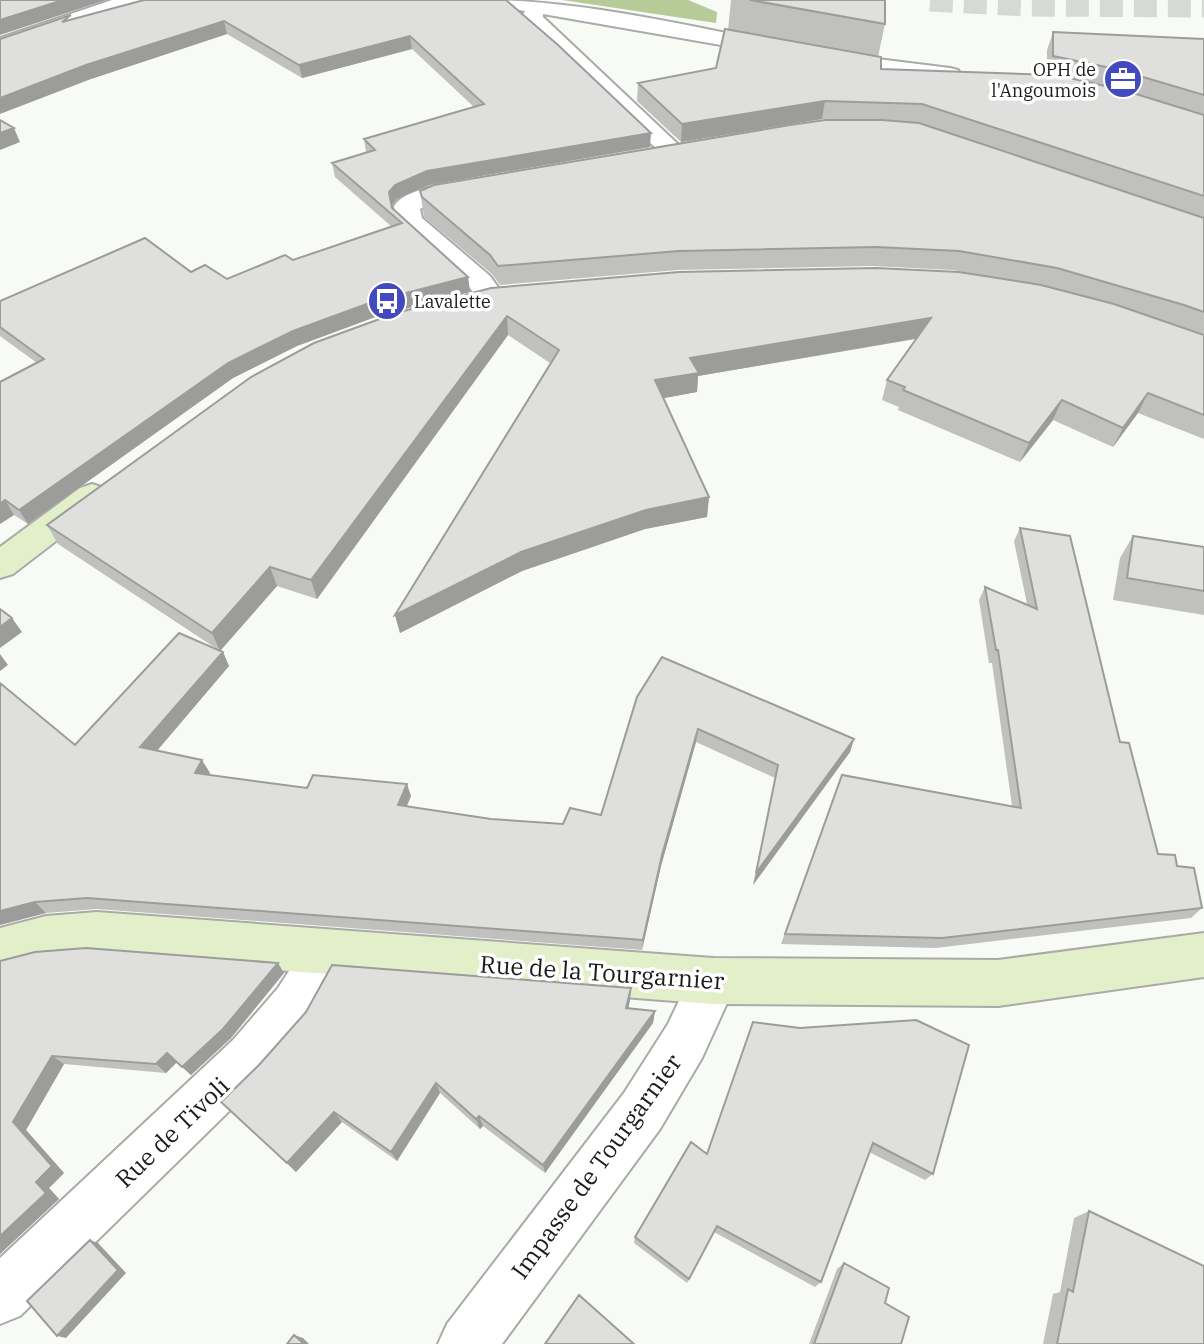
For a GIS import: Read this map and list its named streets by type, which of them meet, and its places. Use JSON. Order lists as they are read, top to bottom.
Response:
{
  "streets": {
    "street": ["Rue de la Tourgarnier", "Rue de Tivoli", "Impasse de Tourgarnier"]
  },
  "crossings": [
    ["Rue de la Tourgarnier", "Rue de Tivoli"],
    ["Rue de la Tourgarnier", "Impasse de Tourgarnier"]
  ],
  "places": {
    "office": ["OPH de l'Angoumois"],
    "bus stop": ["Lavalette"]
  }
}
